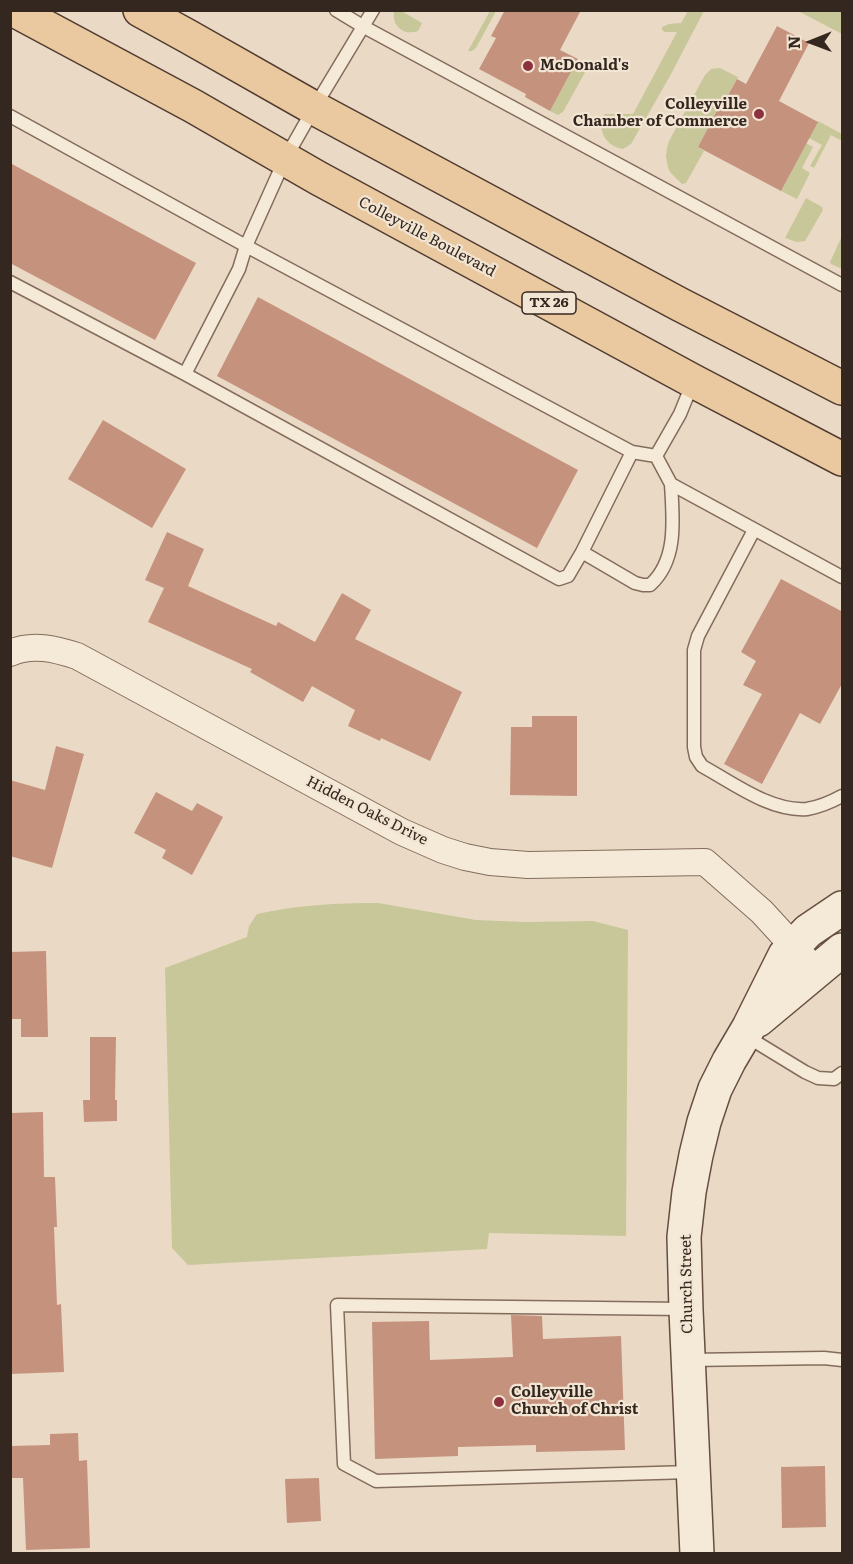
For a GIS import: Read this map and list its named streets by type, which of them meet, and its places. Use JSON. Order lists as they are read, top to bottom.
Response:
{
  "streets": {
    "main road": ["Colleyville Boulevard", "TX 26"],
    "street": ["Hidden Oaks Drive", "Church Street"]
  },
  "crossings": [
    ["Hidden Oaks Drive", "Church Street"]
  ],
  "places": ["McDonald's", "Colleyville Chamber of Commerce", "Colleyville Church of Christ"],
  "north": "left"
}
